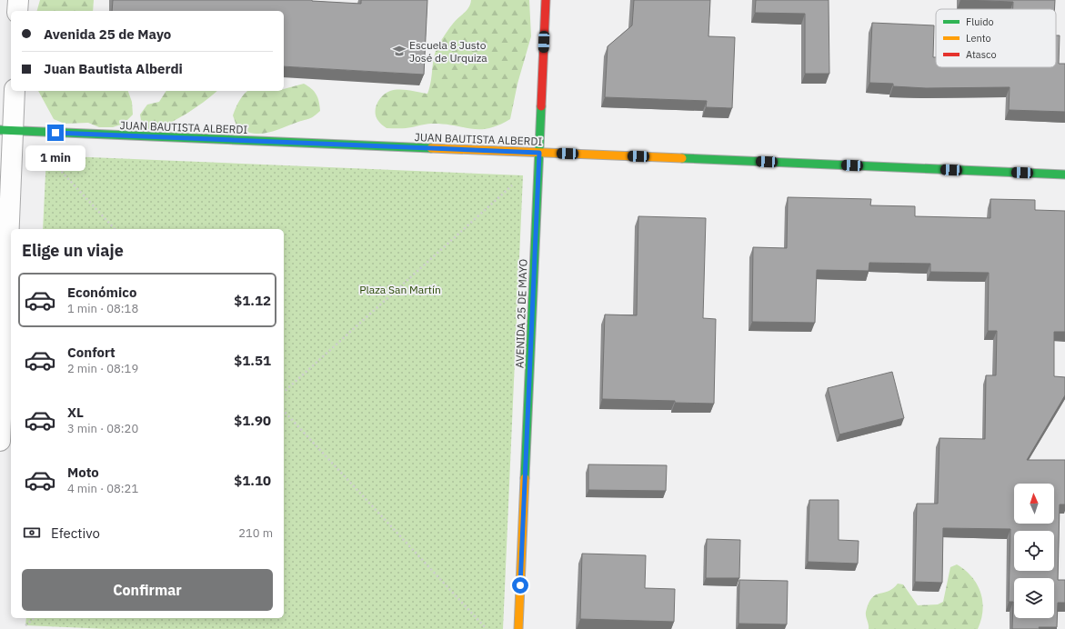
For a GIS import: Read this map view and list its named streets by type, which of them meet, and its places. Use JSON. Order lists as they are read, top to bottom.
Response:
{
  "streets": {
    "street": ["JUAN BAUTISTA ALBERDI", "AVENIDA 25 DE MAYO"]
  },
  "crossings": [
    ["JUAN BAUTISTA ALBERDI", "AVENIDA 25 DE MAYO"]
  ],
  "parks": ["Plaza San Martín"],
  "places": {
    "school or university": ["Escuela 8 Justo José de Urquiza"]
  },
  "legend": ["Fluido", "Lento", "Atasco"],
  "north": "top",
  "page": {
    "banner": ["Avenida 25 de Mayo", "Juan Bautista Alberdi"],
    "bubble": "1 min",
    "heading": "Elige un viaje",
    "list": [
      {
        "name": "Económico",
        "note": "1 min · 08:18",
        "value": "$1.12"
      },
      {
        "name": "Confort",
        "note": "2 min · 08:19",
        "value": "$1.51"
      },
      {
        "name": "XL",
        "note": "3 min · 08:20",
        "value": "$1.90"
      },
      {
        "name": "Moto",
        "note": "4 min · 08:21",
        "value": "$1.10"
      }
    ],
    "pay": ["Efectivo", "210 m"],
    "buttons": "Confirmar"
  }
}
